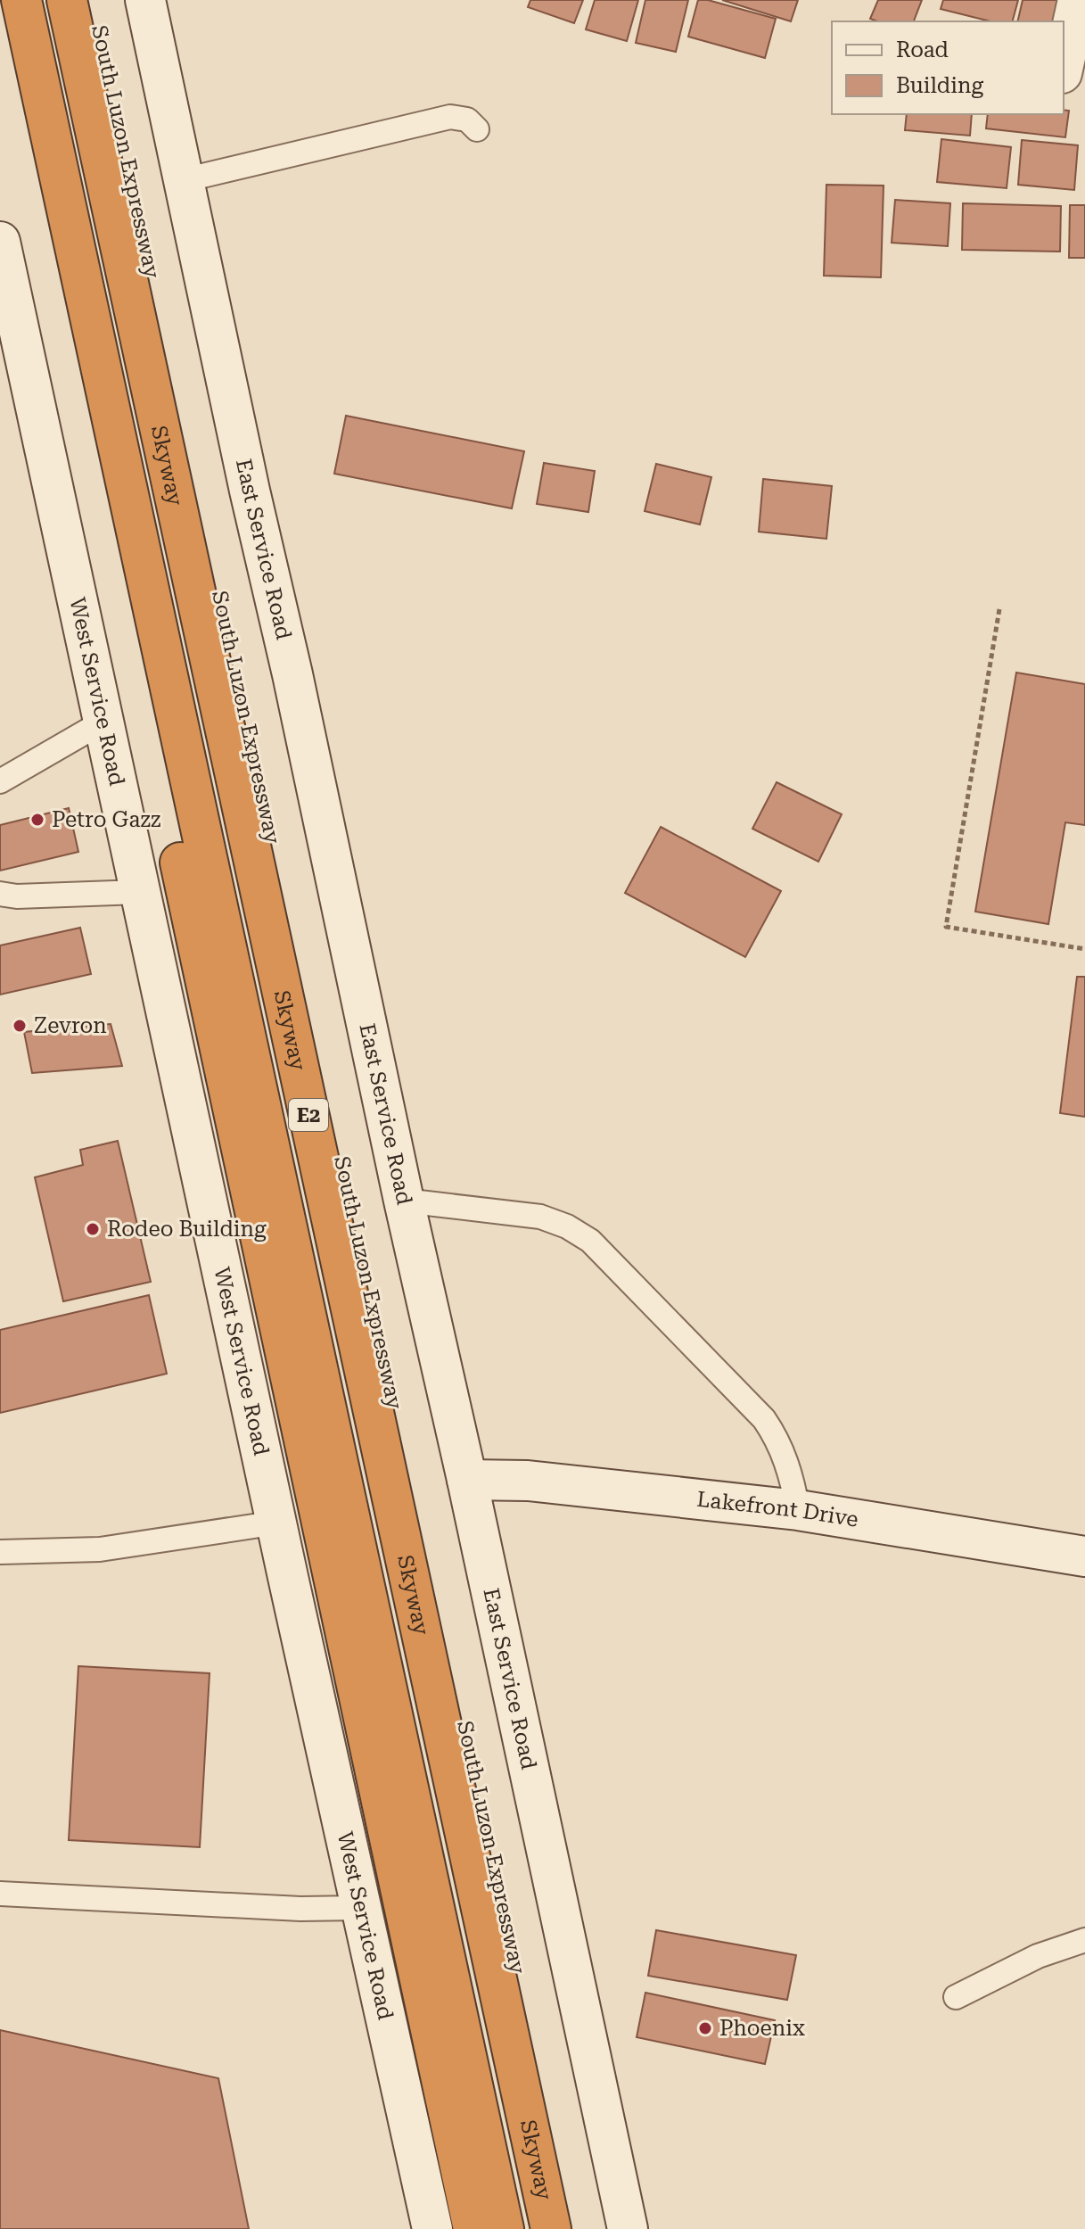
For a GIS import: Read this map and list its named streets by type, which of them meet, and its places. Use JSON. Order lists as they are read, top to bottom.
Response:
{
  "streets": {
    "highway": ["South Luzon Expressway", "Skyway", "E2"],
    "main road": ["East Service Road", "West Service Road", "Lakefront Drive"]
  },
  "crossings": [
    ["East Service Road", "Lakefront Drive"]
  ],
  "places": [
    "Petro Gazz",
    "Zevron",
    "Rodeo Building",
    "Phoenix"
  ],
  "legend": ["Road", "Building"]
}
